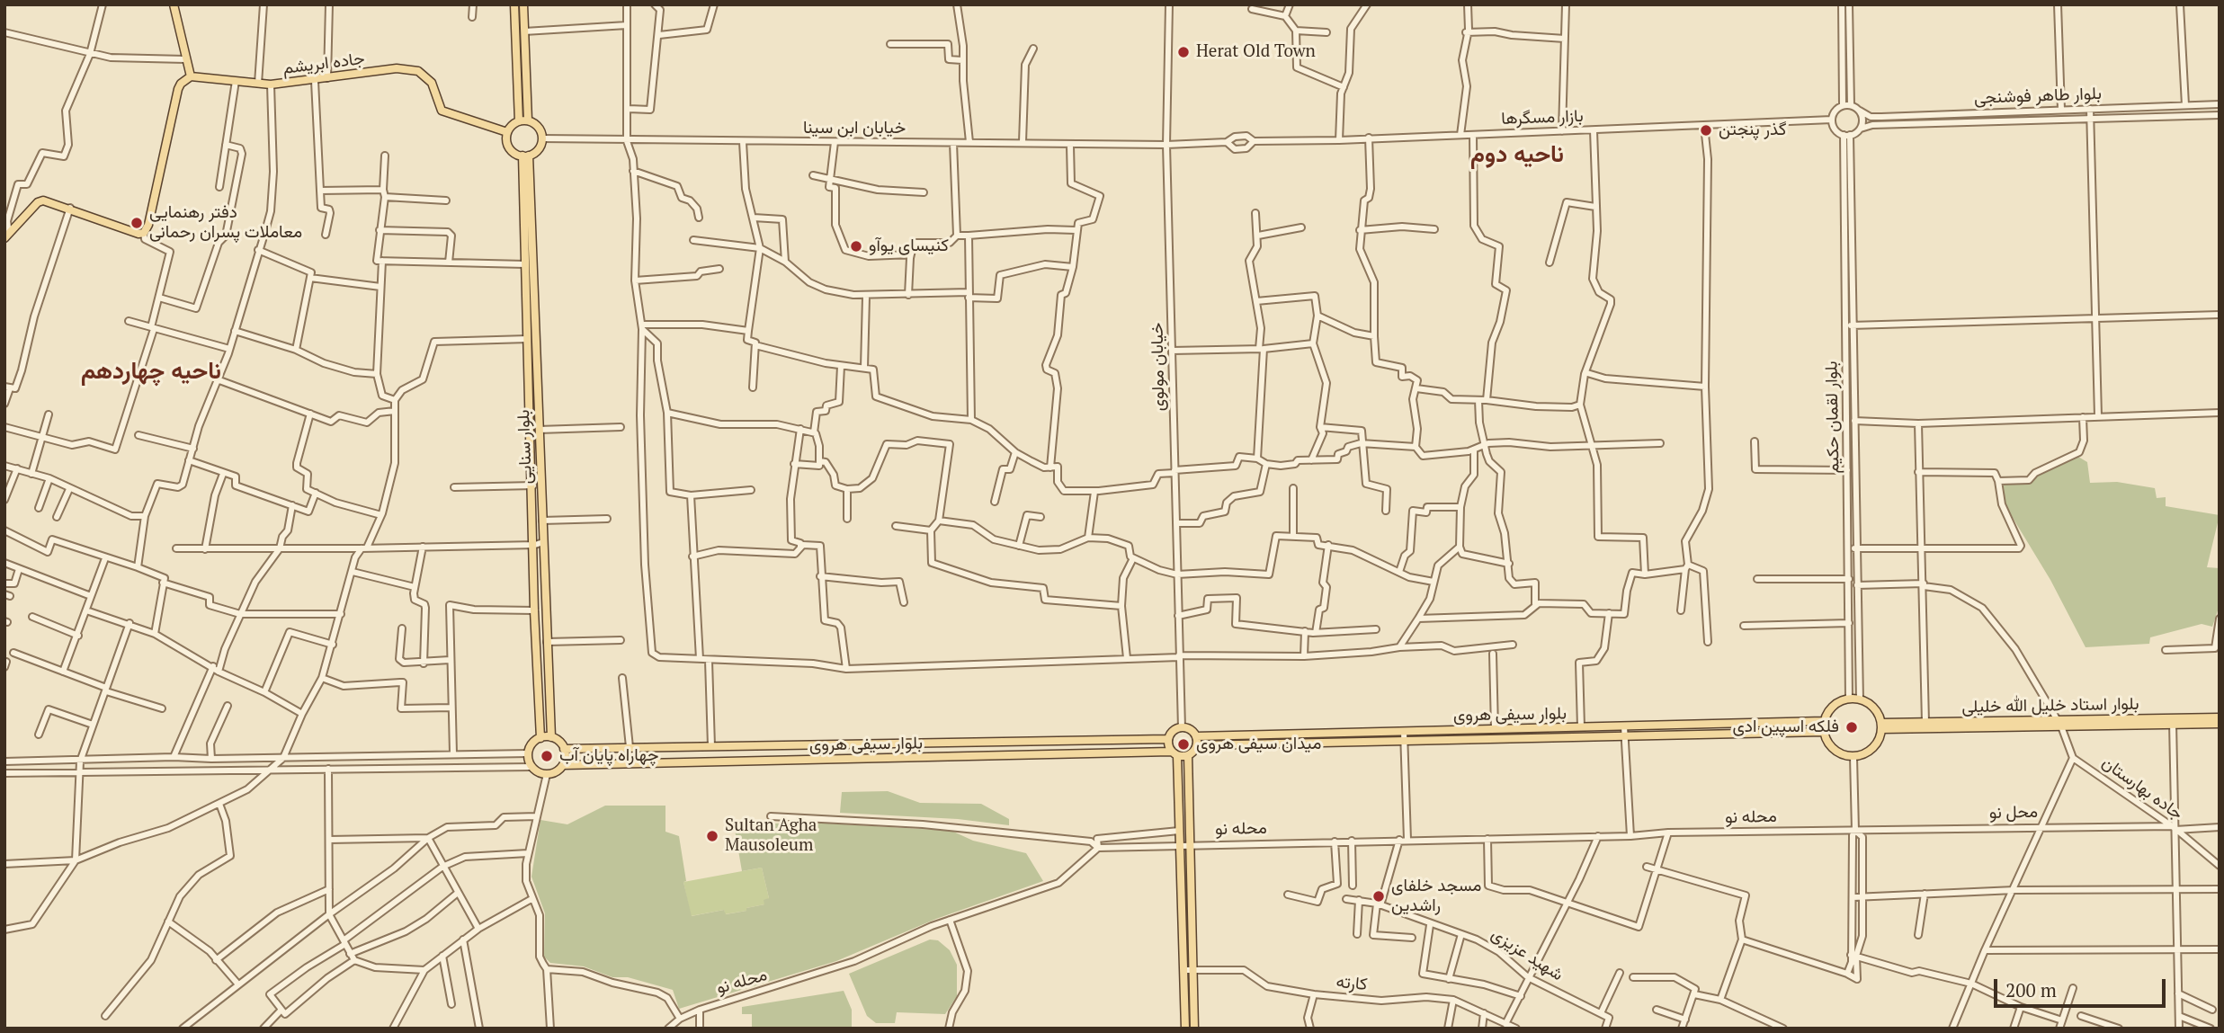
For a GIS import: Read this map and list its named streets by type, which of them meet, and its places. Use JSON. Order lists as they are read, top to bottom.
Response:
{
  "streets": {
    "main road": [
      "جاده ابریشم",
      "بلوار سنایی",
      "بلوار استاد خلیل الله خلیلی",
      "بلوار سیفی هروی"
    ],
    "street": [
      "بلوار طاهر فوشنجی",
      "بازار مسگرها",
      "خیابان ابن سینا",
      "خیابان مولوی",
      "بلوار لقمان حکیم",
      "جاده بهارستان",
      "محل نو",
      "محله نو",
      "شهید عزیزی",
      "کارته"
    ]
  },
  "crossings": [
    ["جاده ابریشم", "خیابان ابن سینا"],
    ["جاده ابریشم", "بلوار سنایی"],
    ["بلوار طاهر فوشنجی", "بازار مسگرها"],
    ["بلوار طاهر فوشنجی", "بلوار لقمان حکیم"],
    ["بازار مسگرها", "خیابان ابن سینا"],
    ["بازار مسگرها", "خیابان مولوی"],
    ["بازار مسگرها", "بلوار لقمان حکیم"],
    ["خیابان ابن سینا", "خیابان مولوی"],
    ["خیابان ابن سینا", "بلوار سنایی"],
    ["خیابان مولوی", "بلوار سیفی هروی"],
    ["بلوار لقمان حکیم", "بلوار استاد خلیل الله خلیلی"],
    ["بلوار لقمان حکیم", "بلوار سیفی هروی"],
    ["بلوار سنایی", "بلوار سیفی هروی"],
    ["بلوار استاد خلیل الله خلیلی", "بلوار سیفی هروی"],
    ["جاده بهارستان", "محل نو"],
    ["محل نو", "محله نو"]
  ],
  "districts": ["ناحیه دوم", "ناحیه چهاردهم"],
  "places": [
    "Herat Old Town",
    "گذر پنجتن",
    "دفتر رهنمایی معاملات پسران رحمانی",
    "کنیسای یوآو",
    "فلکه اسپین ادی",
    "میدان سیفی هروی",
    "چهاراه پایان آب",
    "Sultan Agha Mausoleum",
    "مسجد خلفای راشدین"
  ],
  "scale_bar": "200 m"
}
